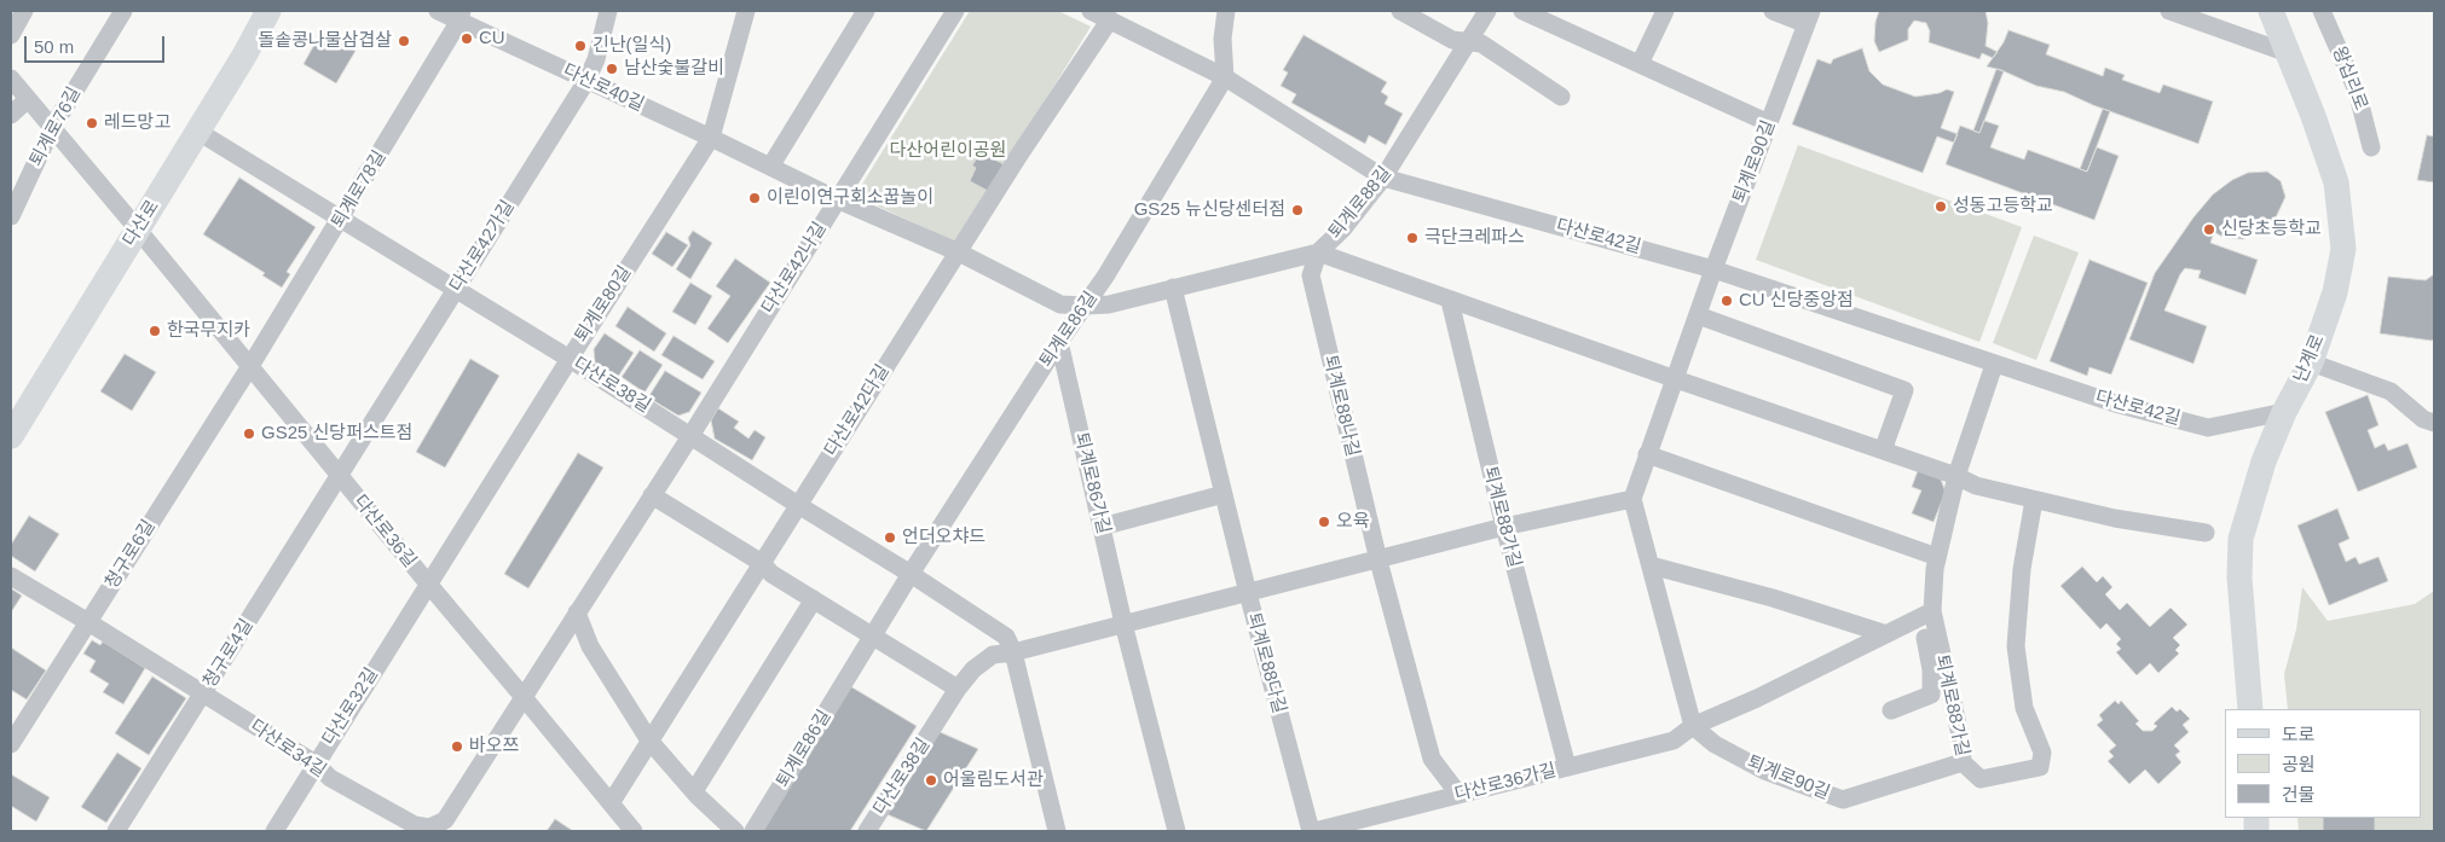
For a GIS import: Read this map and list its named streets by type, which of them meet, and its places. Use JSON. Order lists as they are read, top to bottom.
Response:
{
  "streets": {
    "main road": ["다산로", "난계로"],
    "street": [
      "왕십리로",
      "다산로40길",
      "퇴계로76길",
      "퇴계로90길",
      "퇴계로78길",
      "퇴계로88길",
      "다산로42길",
      "다산로42가길",
      "다산로42나길",
      "퇴계로80길",
      "퇴계로86길",
      "다산로38길",
      "퇴계로88나길",
      "다산로42다길",
      "퇴계로86가길",
      "퇴계로88가길",
      "다산로36길",
      "청구로6길",
      "청구로4길",
      "퇴계로88다길",
      "다산로32길",
      "다산로34길",
      "다산로36가길"
    ]
  },
  "crossings": [
    ["다산로40길", "퇴계로78길"],
    ["다산로40길", "퇴계로88길"],
    ["다산로40길", "다산로42가길"],
    ["다산로40길", "다산로42나길"],
    ["다산로40길", "퇴계로80길"],
    ["다산로40길", "퇴계로86길"],
    ["다산로40길", "다산로42다길"],
    ["퇴계로76길", "다산로36길"],
    ["퇴계로90길", "다산로42길"],
    ["퇴계로90길", "퇴계로88가길"],
    ["퇴계로90길", "다산로36가길"],
    ["퇴계로78길", "다산로38길"],
    ["퇴계로78길", "다산로36길"],
    ["퇴계로78길", "청구로6길"],
    ["퇴계로88길", "다산로42길"],
    ["퇴계로88길", "퇴계로86길"],
    ["퇴계로88길", "퇴계로88나길"],
    ["퇴계로88길", "퇴계로88다길"],
    ["다산로", "다산로38길"],
    ["다산로", "다산로36길"],
    ["다산로42길", "퇴계로86길"],
    ["다산로42길", "난계로"],
    ["다산로42길", "다산로42다길"],
    ["다산로42가길", "다산로38길"],
    ["다산로42가길", "다산로36길"],
    ["다산로42가길", "청구로4길"],
    ["다산로42나길", "다산로38길"],
    ["다산로42나길", "다산로36길"],
    ["다산로42나길", "다산로34길"],
    ["퇴계로80길", "다산로38길"],
    ["퇴계로80길", "다산로36길"],
    ["퇴계로80길", "다산로32길"],
    ["퇴계로86길", "다산로38길"],
    ["퇴계로86길", "퇴계로86가길"],
    ["다산로38길", "다산로42다길"],
    ["다산로38길", "퇴계로86가길"],
    ["퇴계로88나길", "다산로36가길"],
    ["다산로42다길", "다산로36길"],
    ["퇴계로88가길", "다산로36가길"],
    ["다산로36길", "청구로6길"],
    ["다산로36길", "청구로4길"],
    ["다산로36길", "다산로32길"],
    ["다산로36길", "다산로34길"],
    ["청구로6길", "다산로34길"],
    ["청구로4길", "다산로34길"],
    ["퇴계로88다길", "다산로36가길"],
    ["다산로32길", "다산로34길"]
  ],
  "parks": ["다산어린이공원"],
  "places": [
    "CU",
    "돌솥콩나물삼겹살",
    "긴난(일식)",
    "남산숯불갈비",
    "레드망고",
    "이린이연구회소꿉놀이",
    "성동고등학교",
    "GS25 뉴신당센터점",
    "신당초등학교",
    "극단크레파스",
    "CU 신당중앙점",
    "한국무지카",
    "GS25 신당퍼스트점",
    "오육",
    "언더오챠드",
    "바오쯔",
    "어울림도서관"
  ],
  "legend": ["도로", "공원", "건물"],
  "scale_bar": "50 m"
}
